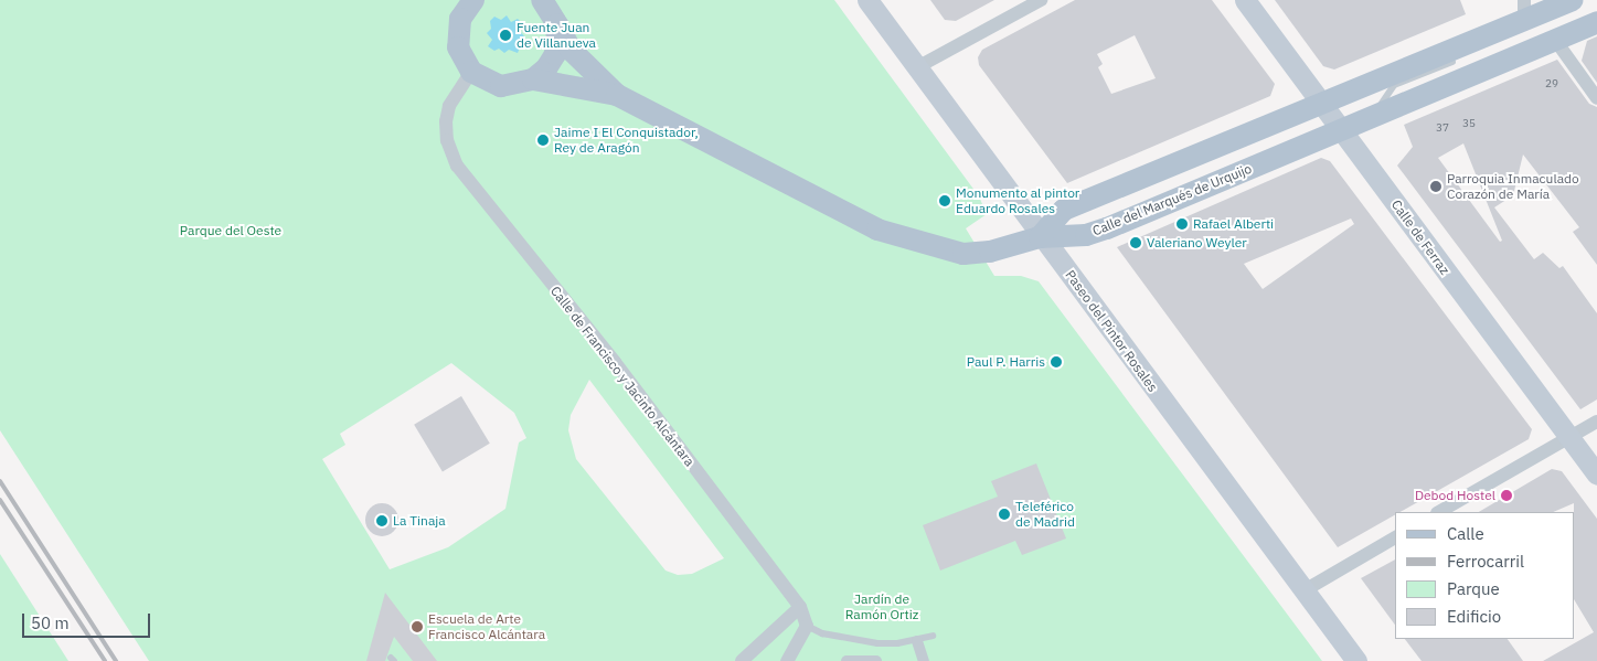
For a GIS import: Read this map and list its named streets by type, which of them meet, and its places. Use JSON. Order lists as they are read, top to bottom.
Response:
{
  "streets": {
    "main road": ["Calle del Marqués de Urquijo", "Calle de Ferraz", "Paseo del Pintor Rosales"],
    "street": ["Calle de Francisco y Jacinto Alcántara"]
  },
  "crossings": [
    ["Calle del Marqués de Urquijo", "Calle de Ferraz"],
    ["Calle del Marqués de Urquijo", "Paseo del Pintor Rosales"]
  ],
  "parks": ["Parque del Oeste", "Jardín de Ramón Ortiz"],
  "places": [
    "Fuente Juan de Villanueva",
    "Jaime I El Conquistador, Rey de Aragón",
    "Parroquia Inmaculado Corazón de María",
    "Monumento al pintor Eduardo Rosales",
    "Rafael Alberti",
    "Valeriano Weyler",
    "Paul P. Harris",
    "Debod Hostel",
    "Teleférico de Madrid",
    "La Tinaja",
    "Escuela de Arte Francisco Alcántara"
  ],
  "house_numbers": ["29", "35", "37"],
  "legend": [
    "Calle",
    "Ferrocarril",
    "Parque",
    "Edificio"
  ],
  "scale_bar": "50 m"
}
